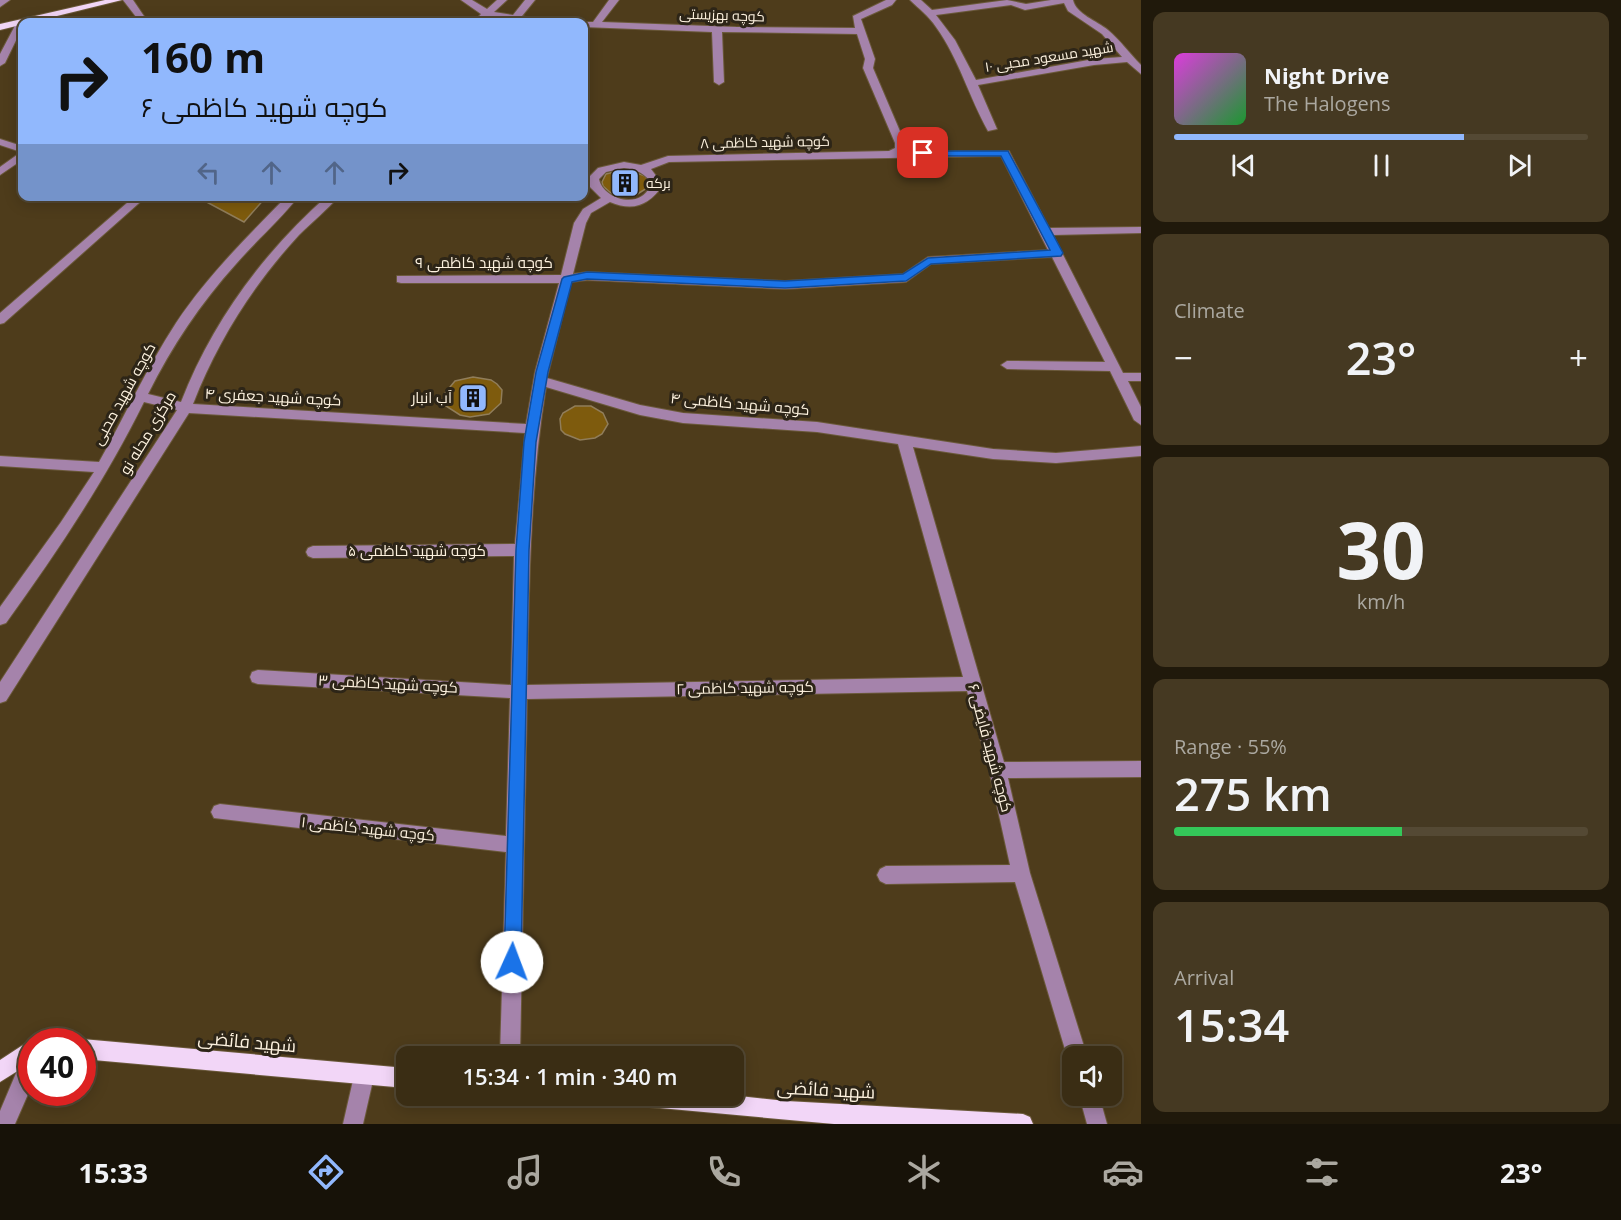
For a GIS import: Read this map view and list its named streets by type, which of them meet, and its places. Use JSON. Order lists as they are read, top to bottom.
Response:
{
  "streets": {
    "main road": ["شهید فائضی"],
    "street": [
      "کوچه بهزیستی",
      "شهید مسعود محبی ۱۰",
      "کوچه شهید کاظمی ۸",
      "کوچه شهید کاظمی ۹",
      "کوچه شهید محبی",
      "کوچه شهید جعفری ۴",
      "کوچه شهید کاظمی ۴",
      "مرکزی محله نو",
      "کوچه شهید کاظمی ۵",
      "کوچه شهید کاظمی ۳",
      "کوچه شهید کاظمی ۲",
      "کوچه شهید فایضی ۶",
      "کوچه شهید کاظمی ۱"
    ]
  },
  "crossings": [
    ["کوچه شهید محبی", "کوچه شهید جعفری ۴"],
    ["کوچه شهید جعفری ۴", "مرکزی محله نو"],
    ["کوچه شهید کاظمی ۴", "کوچه شهید فایضی ۶"],
    ["کوچه شهید کاظمی ۳", "کوچه شهید کاظمی ۲"],
    ["کوچه شهید کاظمی ۲", "کوچه شهید فایضی ۶"]
  ],
  "places": {
    "building": ["برکه", "آب انبار"]
  },
  "page": {
    "turn": ["160 m", "کوچه شهید کاظمی ۶"],
    "song": ["Night Drive", "The Halogens"],
    "tile": [
      "Climate",
      ["30", "km/h"],
      ["Range · 55%", "275 km"],
      ["Arrival", "15:34"]
    ],
    "heat": ["−", "23°", "+"],
    "limit": "40",
    "trip": "15:34 · 1 min · 340 m",
    "tabs": ["15:33", "23°"]
  }
}
